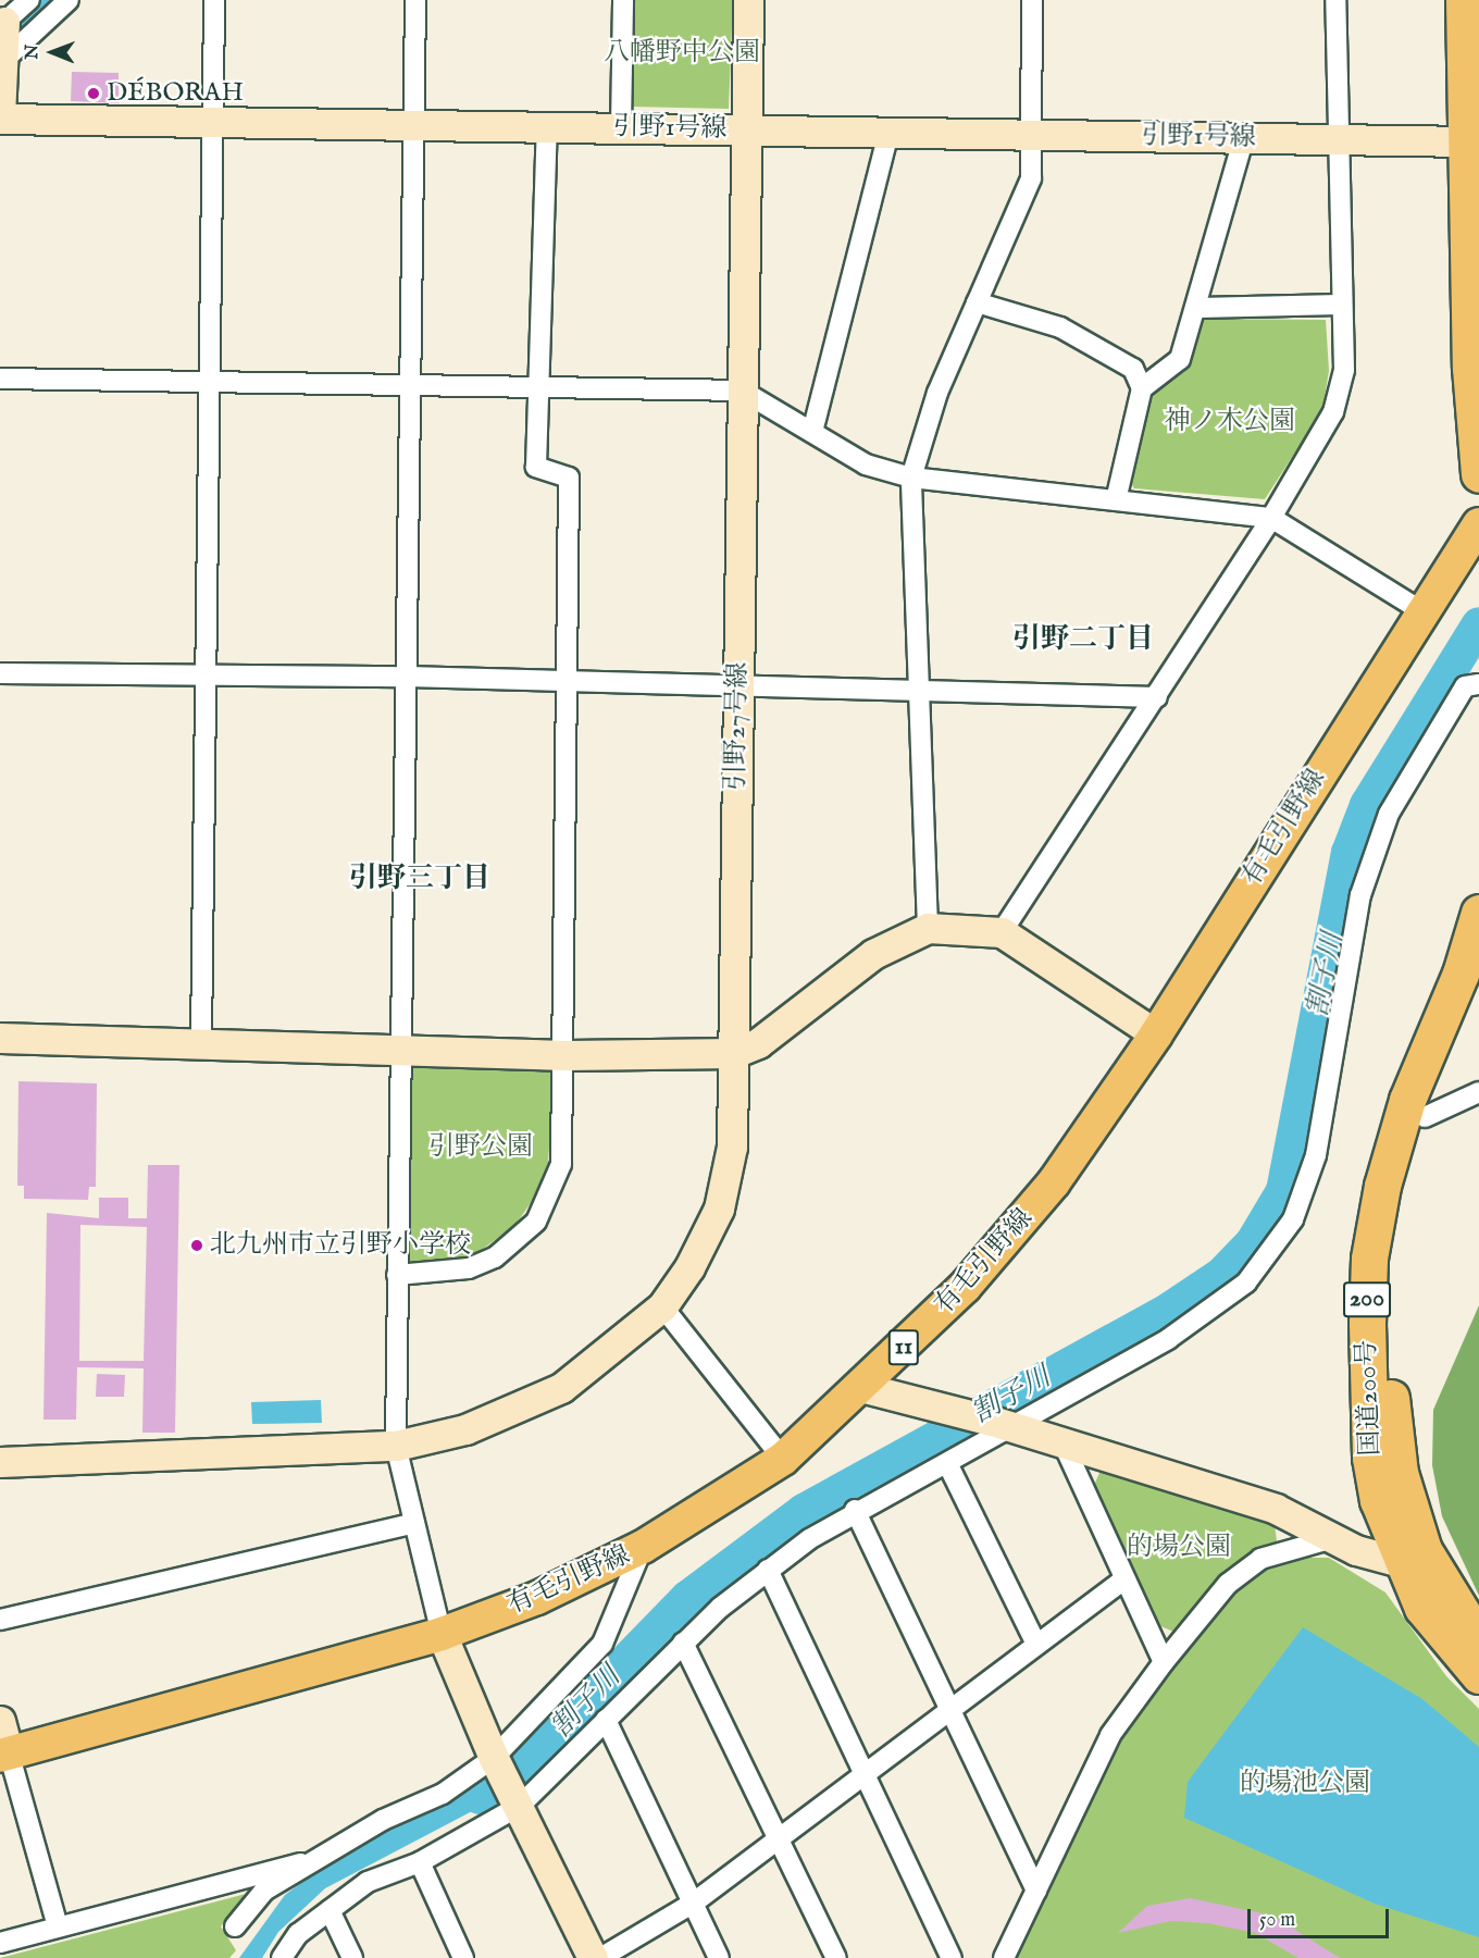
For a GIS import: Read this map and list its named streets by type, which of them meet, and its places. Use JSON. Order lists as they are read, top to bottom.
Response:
{
  "streets": {
    "highway": ["200", "国道200号"],
    "main road": ["有毛引野線", "11"],
    "street": ["引野1号線", "引野27号線"]
  },
  "crossings": [
    ["引野1号線", "引野27号線"]
  ],
  "districts": ["引野二丁目", "引野三丁目"],
  "water": ["割子川"],
  "parks": [
    "八幡野中公園",
    "神ノ木公園",
    "引野公園",
    "的場公園",
    "的場池公園"
  ],
  "places": ["DÉBORAH", "北九州市立引野小学校"],
  "scale_bar": "50 m",
  "north": "left"
}
